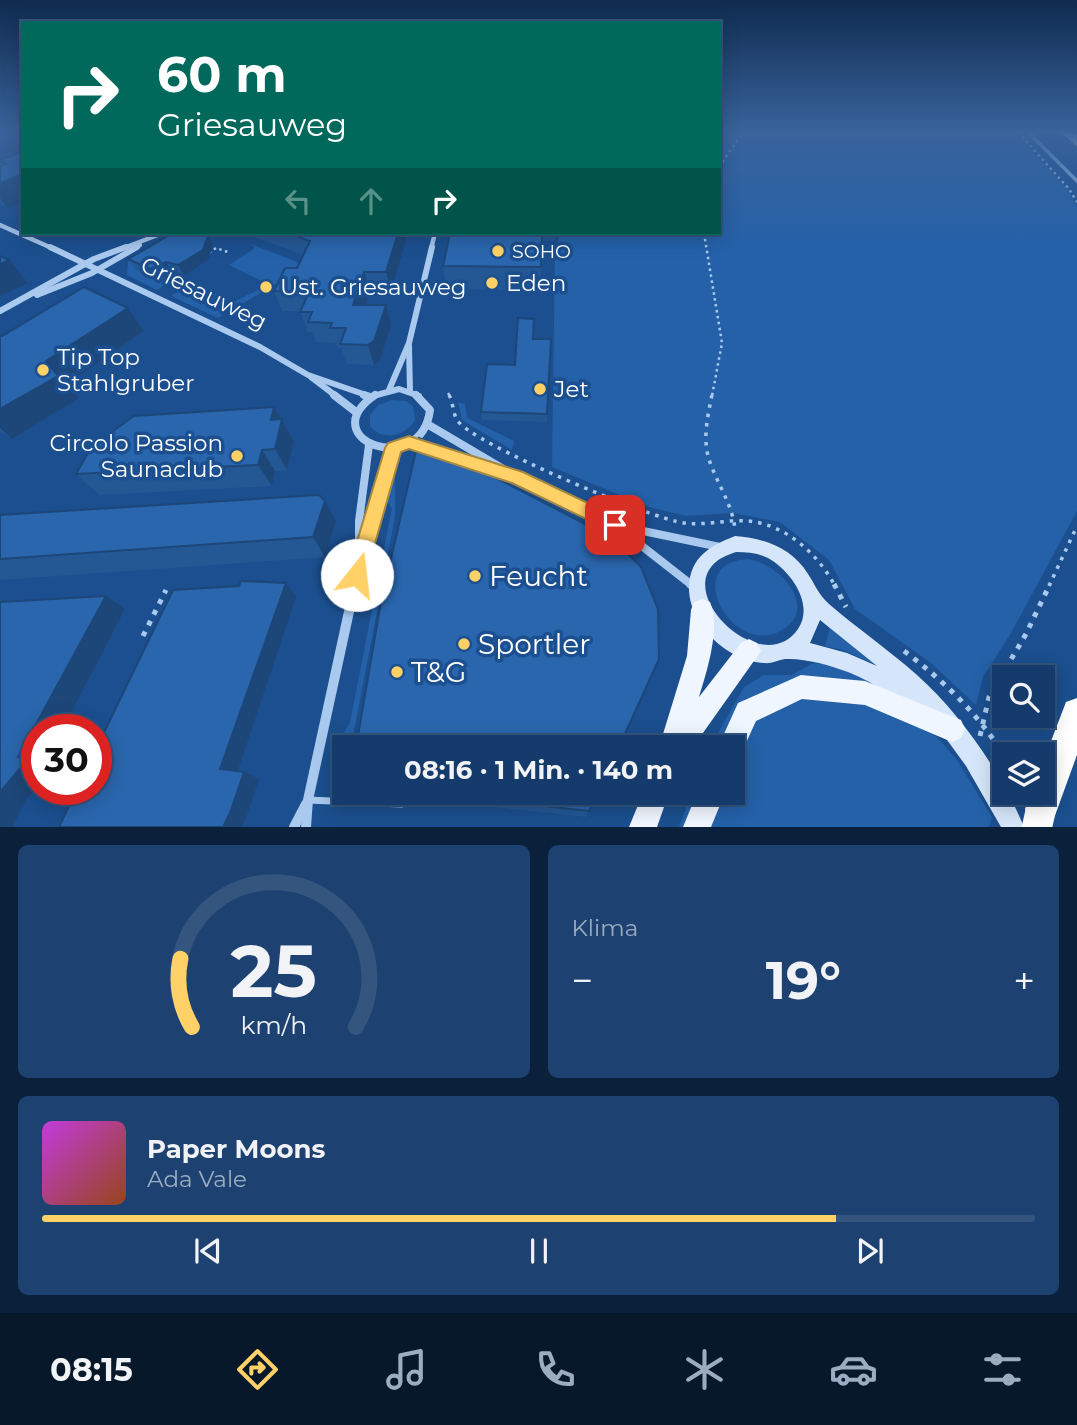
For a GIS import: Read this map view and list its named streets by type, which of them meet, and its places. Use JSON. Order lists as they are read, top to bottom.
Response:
{
  "streets": {
    "street": ["Griesauweg"]
  },
  "places": [
    "SOHO",
    "Eden",
    "Ust. Griesauweg",
    "Tip Top Stahlgruber",
    "Jet",
    "Circolo Passion Saunaclub",
    "Feucht",
    "Sportler",
    "T&G"
  ],
  "page": {
    "turn": ["60 m", "Griesauweg"],
    "limit": "30",
    "trip": "08:16 · 1 Min. · 140 m",
    "tile": "Klima",
    "heat": ["−", "19°", "+"],
    "song": ["Paper Moons", "Ada Vale"],
    "tabs": "08:15",
    "gauge": ["25", "km/h"]
  }
}
